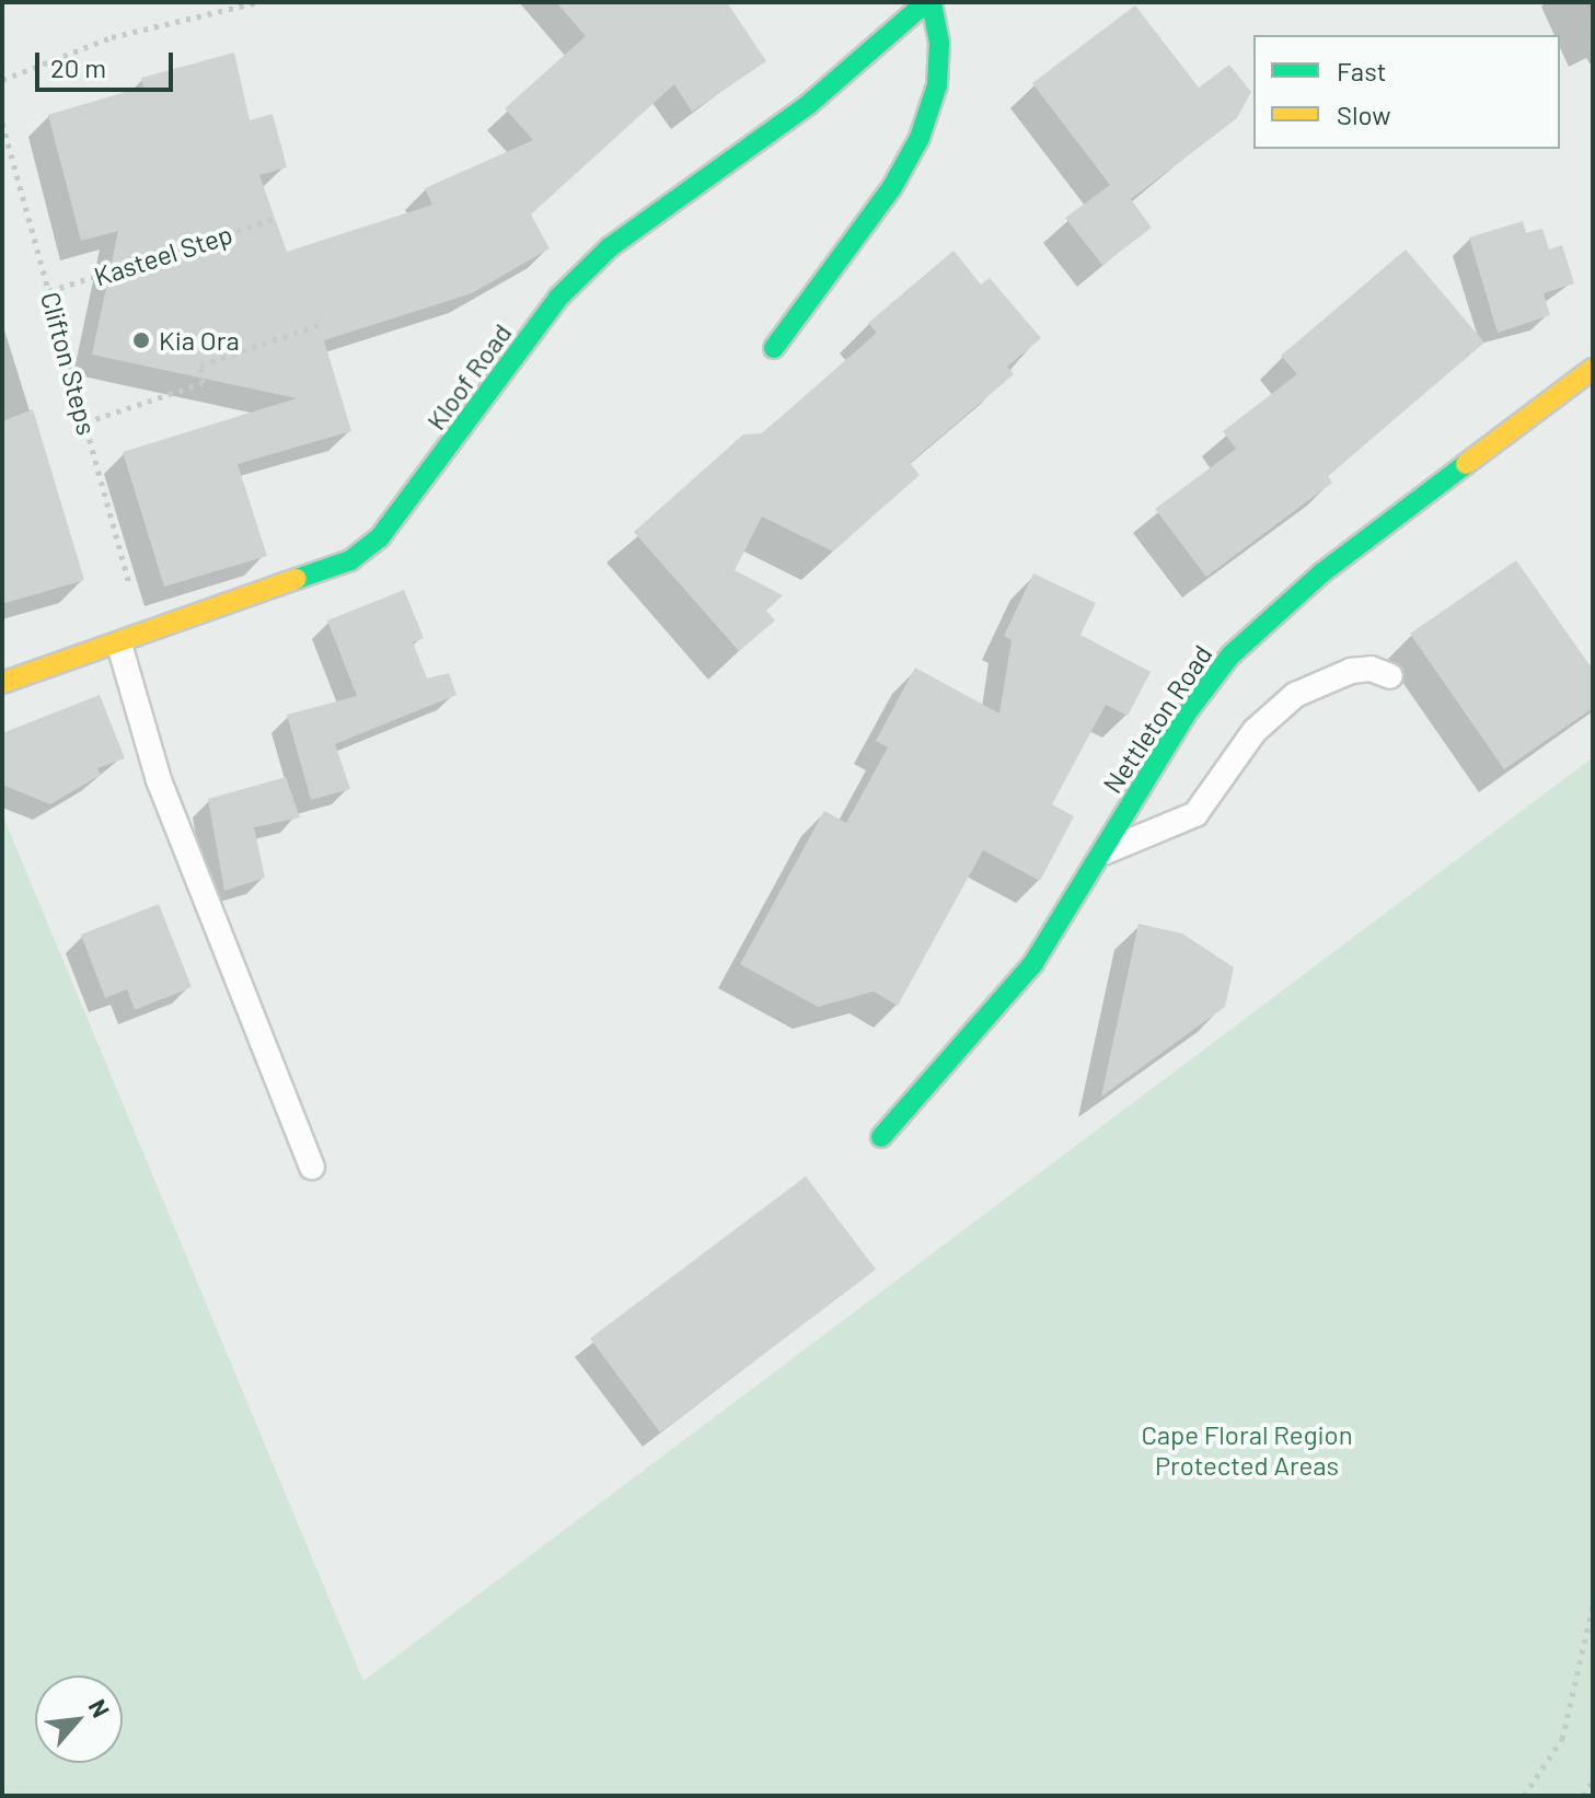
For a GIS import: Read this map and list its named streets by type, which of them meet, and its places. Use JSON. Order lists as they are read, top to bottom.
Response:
{
  "streets": {
    "street": ["Kloof Road", "Nettleton Road"],
    "path": ["Kasteel Step", "Clifton Steps"]
  },
  "crossings": [
    ["Kasteel Step", "Clifton Steps"]
  ],
  "parks": ["Cape Floral Region Protected Areas"],
  "places": ["Kia Ora"],
  "legend": ["Fast", "Slow"],
  "scale_bar": "20 m",
  "north": "top right"
}
